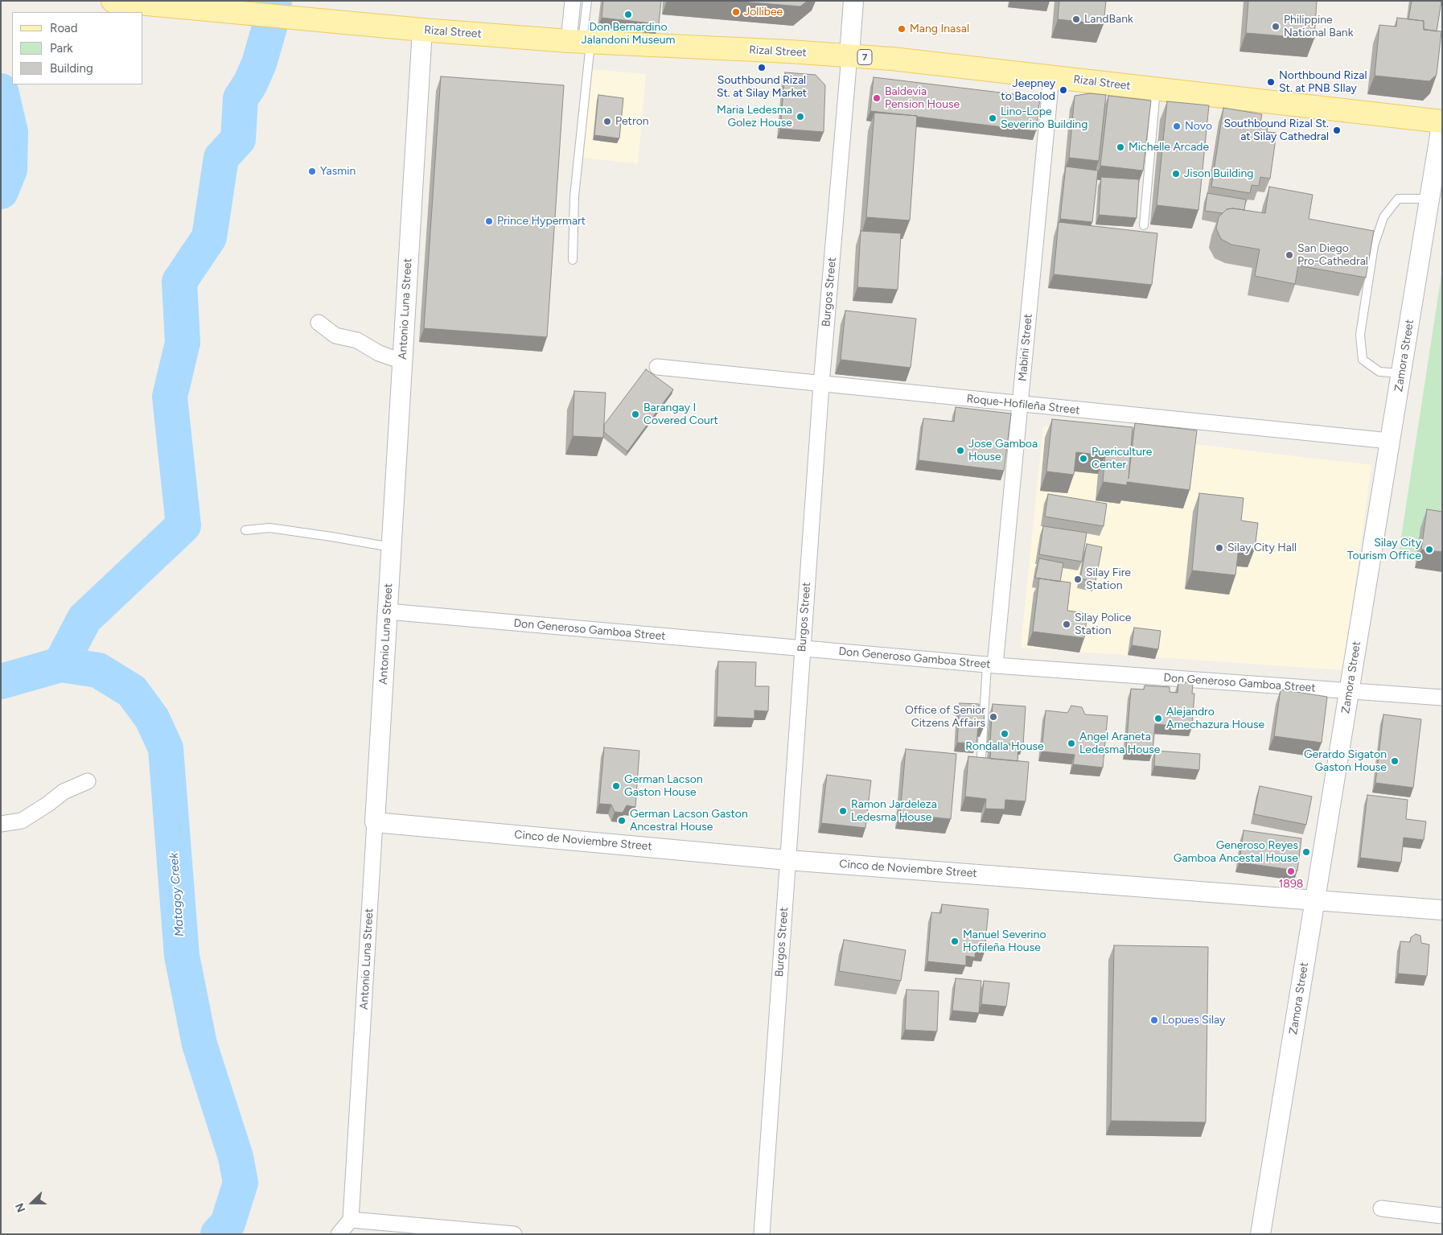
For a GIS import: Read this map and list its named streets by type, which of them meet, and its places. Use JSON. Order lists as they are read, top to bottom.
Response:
{
  "streets": {
    "main road": ["Rizal Street", "7"],
    "street": [
      "Burgos Street",
      "Antonio Luna Street",
      "Mabini Street",
      "Zamora Street",
      "Roque-Hofileña Street",
      "Don Generoso Gamboa Street",
      "Cinco de Noviembre Street"
    ]
  },
  "crossings": [
    ["Rizal Street", "Burgos Street"],
    ["Rizal Street", "Antonio Luna Street"],
    ["Rizal Street", "Mabini Street"],
    ["Rizal Street", "Zamora Street"],
    ["Burgos Street", "Roque-Hofileña Street"],
    ["Burgos Street", "Don Generoso Gamboa Street"],
    ["Burgos Street", "Cinco de Noviembre Street"],
    ["Antonio Luna Street", "Don Generoso Gamboa Street"],
    ["Antonio Luna Street", "Cinco de Noviembre Street"],
    ["Mabini Street", "Roque-Hofileña Street"],
    ["Mabini Street", "Don Generoso Gamboa Street"],
    ["Zamora Street", "Roque-Hofileña Street"],
    ["Zamora Street", "Don Generoso Gamboa Street"],
    ["Zamora Street", "Cinco de Noviembre Street"]
  ],
  "water": ["Matagoy Creek"],
  "places": [
    "Jollibee",
    "Don Bernardino Jalandoni Museum",
    "LandBank",
    "Philippine National Bank",
    "Mang Inasal",
    "Southbound Rizal St. at Silay Market",
    "Northbound Rizal St. at PNB SIlay",
    "Jeepney to Bacolod",
    "Baldevia Pension House",
    "Maria Ledesma Golez House",
    "Lino-Lope Severino Building",
    "Petron",
    "Novo",
    "Southbound Rizal St. at Silay Cathedral",
    "Michelle Arcade",
    "Yasmin",
    "Jison Building",
    "Prince Hypermart",
    "San Diego Pro-Cathedral",
    "Barangay I Covered Court",
    "Jose Gamboa House",
    "Puericulture Center",
    "Silay City Hall",
    "Silay City Tourism Office",
    "Silay Fire Station",
    "Silay Police Station",
    "Office of Senior Citzens Affairs",
    "Alejandro Amechazura House",
    "Rondalla House",
    "Angel Araneta Ledesma House",
    "Gerardo Sigaton Gaston House",
    "German Lacson Gaston House",
    "Ramon Jardeleza Ledesma House",
    "German Lacson Gaston Ancestral House",
    "Generoso Reyes Gamboa Ancestal House",
    "1898",
    "Manuel Severino Hofileña House",
    "Lopues Silay"
  ],
  "legend": ["Road", "Park", "Building"],
  "north": "left"
}
